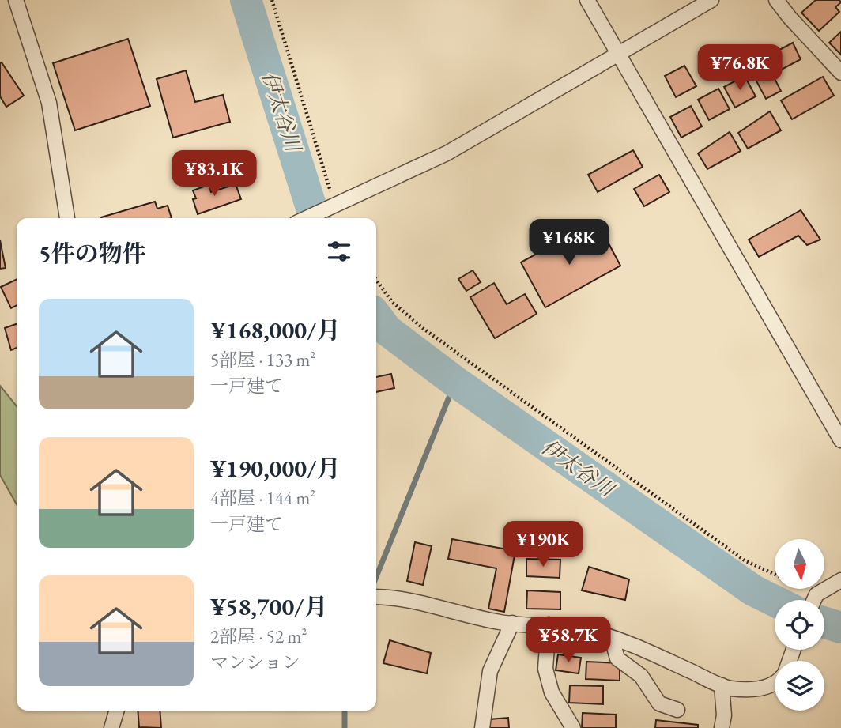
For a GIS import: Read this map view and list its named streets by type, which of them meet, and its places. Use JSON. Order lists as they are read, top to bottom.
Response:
{
  "water": ["伊太谷川"],
  "north": "bottom",
  "page": {
    "price": [
      "¥76.8K",
      "¥83.1K",
      "¥168K",
      "¥190K",
      "¥58.7K"
    ],
    "heading": "5件の物件",
    "list": [
      {
        "name": "¥168,000/月",
        "note": "5部屋 · 133 m² · 一戸建て"
      },
      {
        "name": "¥190,000/月",
        "note": "4部屋 · 144 m² · 一戸建て"
      },
      {
        "name": "¥58,700/月",
        "note": "2部屋 · 52 m² · マンション"
      }
    ]
  }
}
